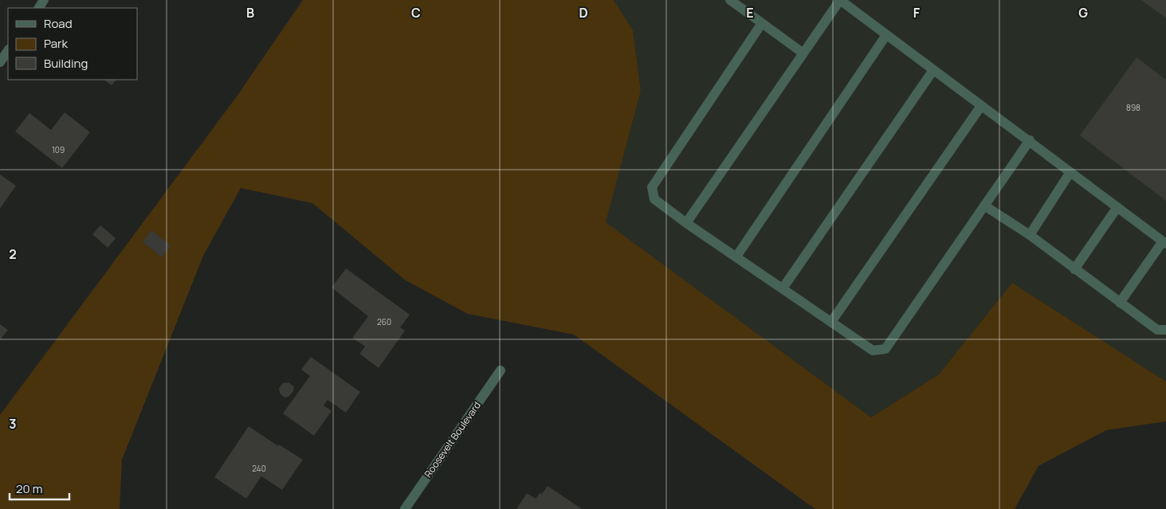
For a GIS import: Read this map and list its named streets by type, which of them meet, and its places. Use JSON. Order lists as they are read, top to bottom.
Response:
{
  "streets": {
    "street": ["Roosevelt Boulevard"]
  },
  "house_numbers": [
    "898",
    "109",
    "260",
    "240"
  ],
  "legend": ["Road", "Park", "Building"],
  "scale_bar": "20 m",
  "grid": {
    "columns": [
      "B",
      "C",
      "D",
      "E",
      "F",
      "G"
    ],
    "rows": ["2", "3"]
  }
}
